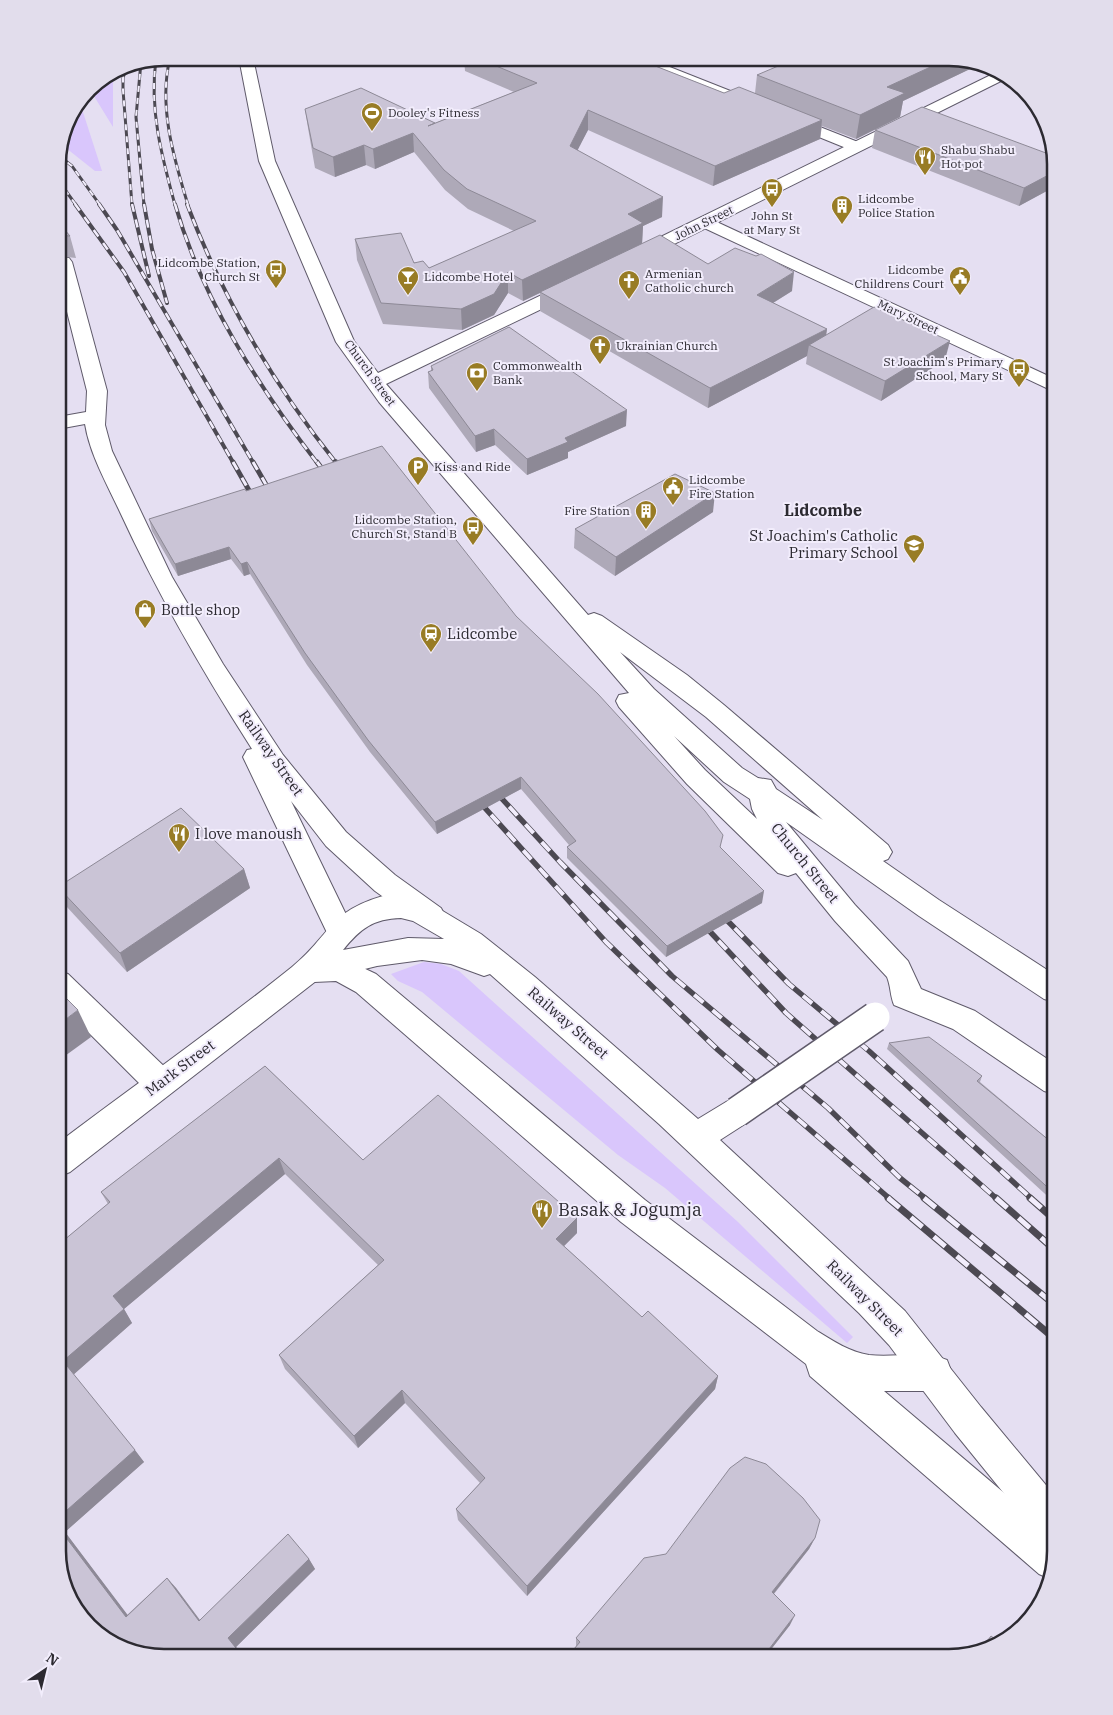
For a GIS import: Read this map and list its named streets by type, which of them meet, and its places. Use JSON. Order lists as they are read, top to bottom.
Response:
{
  "streets": {
    "street": [
      "John Street",
      "Mary Street",
      "Church Street",
      "Railway Street",
      "Mark Street"
    ]
  },
  "crossings": [
    ["John Street", "Mary Street"],
    ["Railway Street", "Mark Street"]
  ],
  "districts": ["Lidcombe"],
  "places": {
    "sports": ["Dooley's Fitness"],
    "restaurant": ["Shabu Shabu Hot pot", "I love manoush", "Basak & Jogumja"],
    "bus stop": [
      "John St at Mary St",
      "Lidcombe Station, Church St",
      "St Joachim's Primary School, Mary St",
      "Lidcombe Station, Church St, Stand B"
    ],
    "building": ["Lidcombe Police Station", "Fire Station"],
    "bar": ["Lidcombe Hotel"],
    "public building": ["Lidcombe Childrens Court", "Lidcombe Fire Station"],
    "church": ["Armenian Catholic church", "Ukrainian Church"],
    "bank": ["Commonwealth Bank"],
    "parking": ["Kiss and Ride"],
    "school or university": ["St Joachim's Catholic Primary School"],
    "shop": ["Bottle shop"],
    "station": ["Lidcombe"]
  },
  "north": "top right"
}
